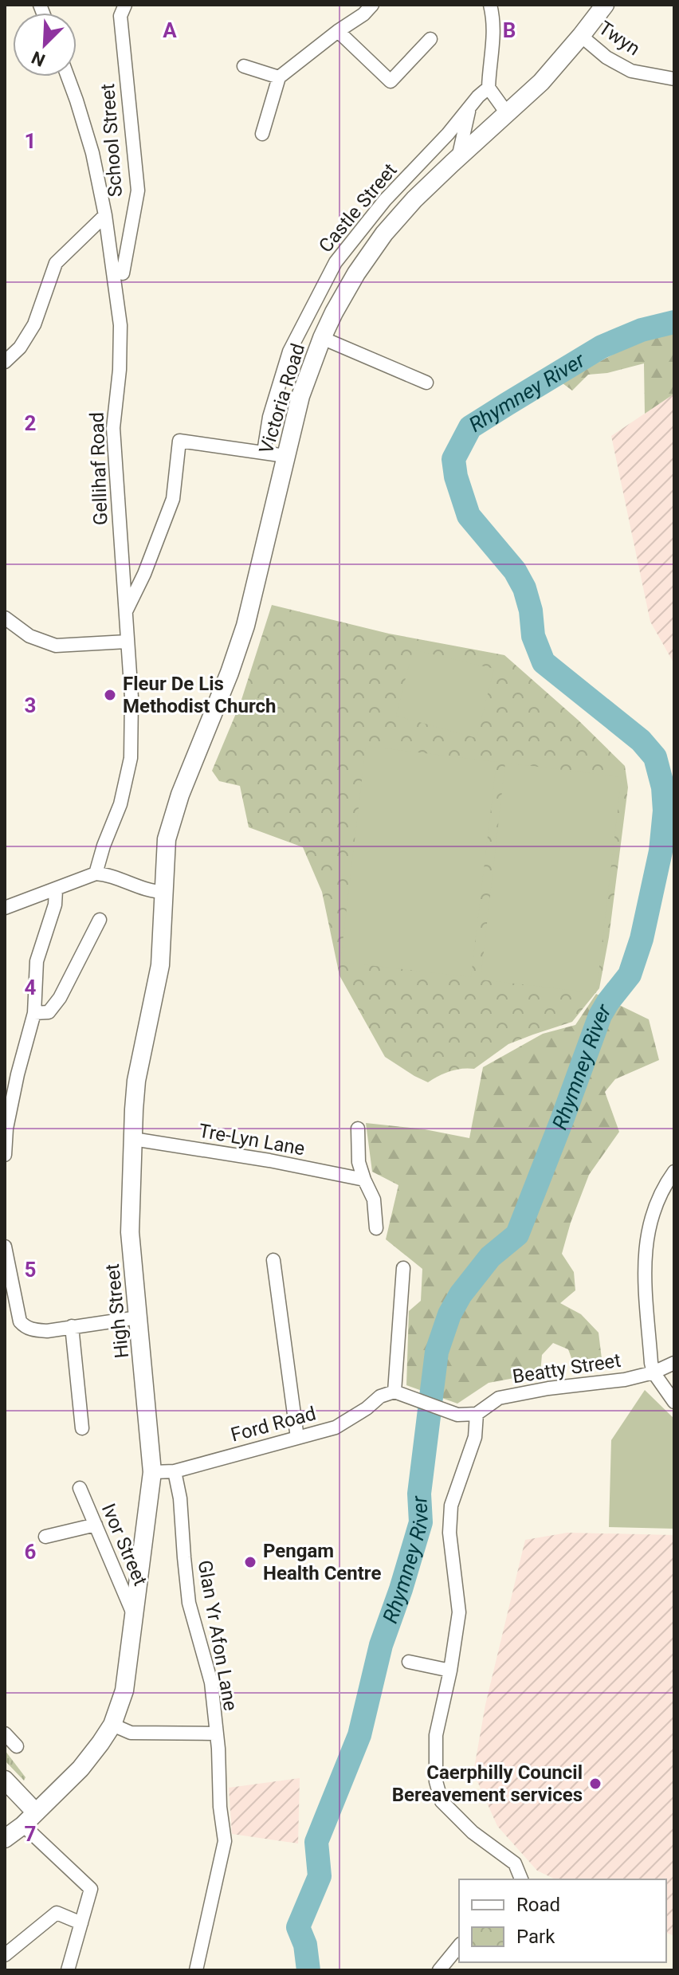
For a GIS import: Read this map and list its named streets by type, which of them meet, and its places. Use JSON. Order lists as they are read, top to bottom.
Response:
{
  "streets": {
    "main road": ["Victoria Road", "High Street"],
    "street": [
      "Twyn",
      "School Street",
      "Castle Street",
      "Gellihaf Road",
      "Tre-Lyn Lane",
      "Beatty Street",
      "Ford Road",
      "Ivor Street",
      "Glan Yr Afon Lane"
    ]
  },
  "crossings": [
    ["Twyn", "Victoria Road"],
    ["Victoria Road", "High Street"],
    ["Tre-Lyn Lane", "High Street"],
    ["High Street", "Ford Road"],
    ["High Street", "Ivor Street"],
    ["Beatty Street", "Ford Road"],
    ["Ford Road", "Glan Yr Afon Lane"]
  ],
  "water": ["Rhymney River"],
  "places": ["Fleur De Lis Methodist Church", "Pengam Health Centre", "Caerphilly Council Bereavement services"],
  "legend": ["Road", "Park"],
  "north": "bottom left",
  "grid": {
    "columns": ["A", "B"],
    "rows": [
      "1",
      "2",
      "3",
      "4",
      "5",
      "6",
      "7"
    ]
  }
}
